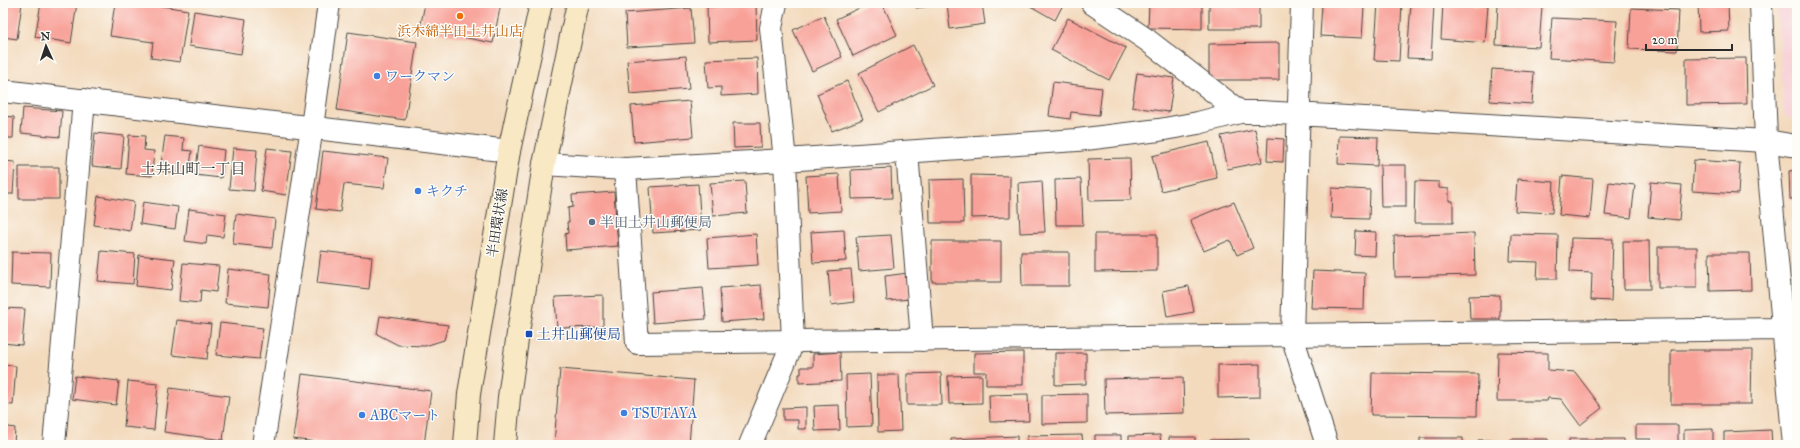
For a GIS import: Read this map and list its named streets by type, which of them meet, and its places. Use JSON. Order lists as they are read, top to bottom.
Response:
{
  "streets": {
    "main road": ["半田環状線"]
  },
  "districts": ["土井山町一丁目"],
  "places": {
    "other": [
      "浜木綿半田土井山店",
      "ワークマン",
      "キクチ",
      "半田土井山郵便局",
      "TSUTAYA",
      "ABCマート"
    ],
    "transit": ["土井山郵便局"]
  },
  "scale_bar": "20 m",
  "north": "top"
}
